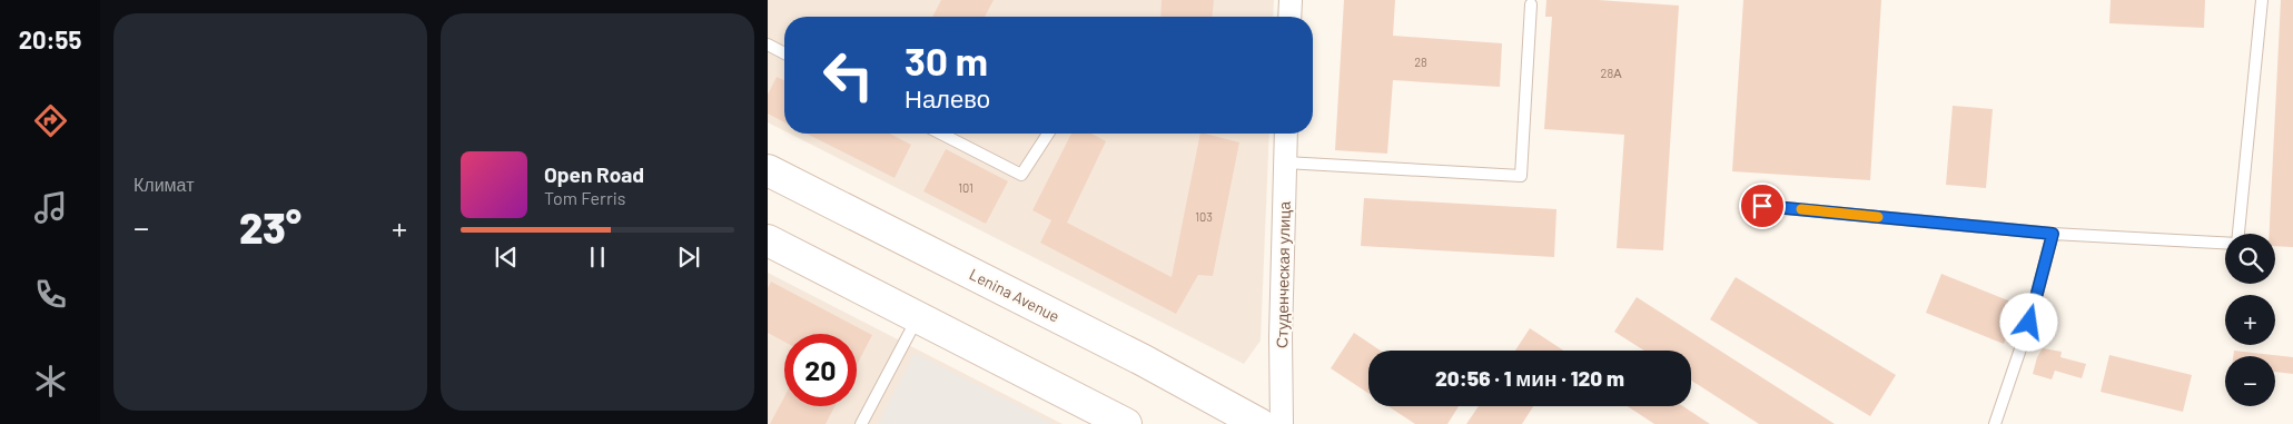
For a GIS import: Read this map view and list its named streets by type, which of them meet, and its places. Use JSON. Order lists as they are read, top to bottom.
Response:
{
  "streets": {
    "main road": ["Lenina Avenue"],
    "street": ["Студенческая улица"]
  },
  "house_numbers": [
    "28",
    "28А",
    "101",
    "103"
  ],
  "page": {
    "tabs": "20:55",
    "tile": "Климат",
    "turn": ["30 m", "Налево"],
    "song": ["Open Road", "Tom Ferris"],
    "heat": ["−", "23°", "+"],
    "map_buttons": ["+", "−"],
    "limit": "20",
    "trip": "20:56 · 1 мин · 120 m"
  }
}
